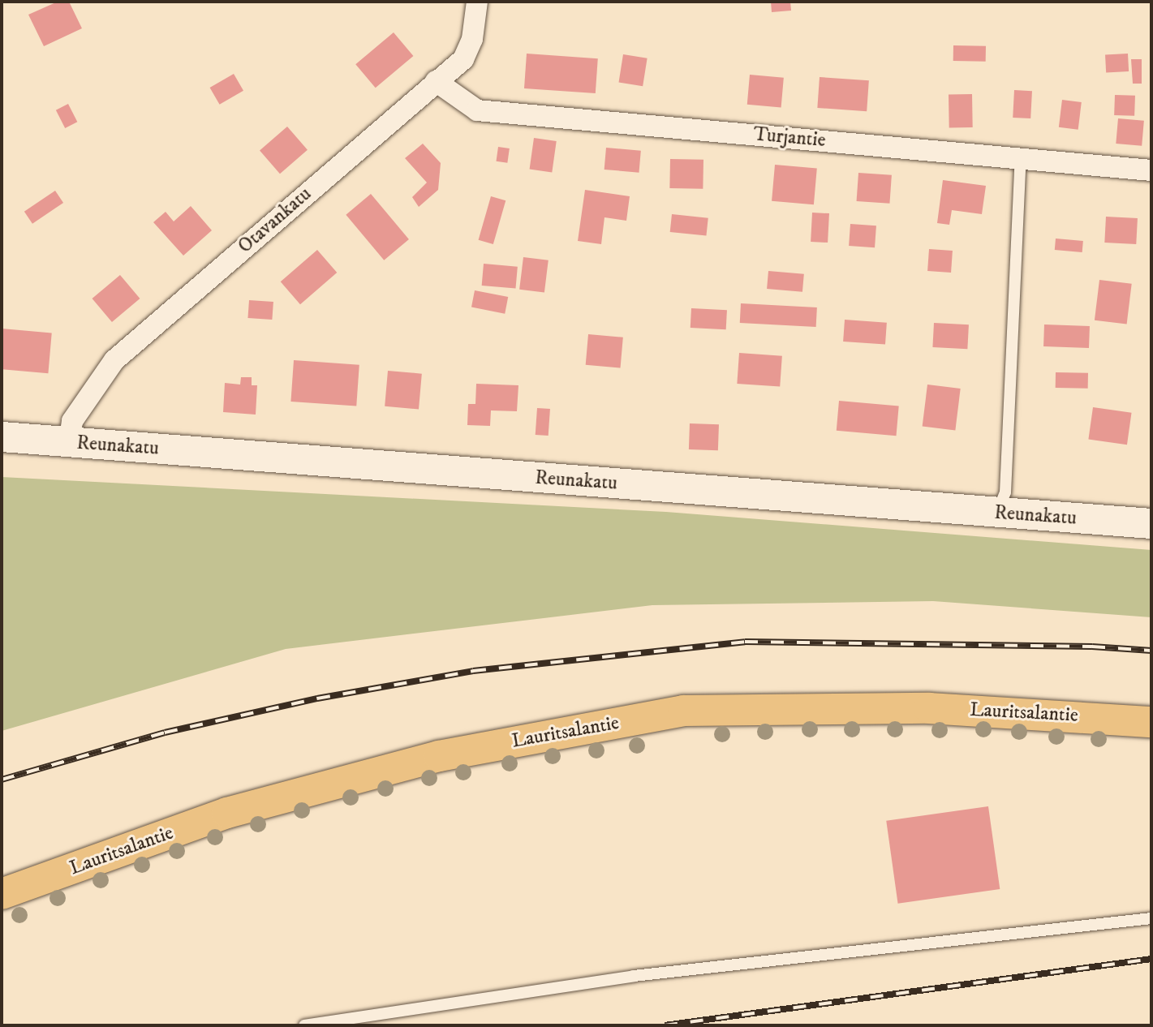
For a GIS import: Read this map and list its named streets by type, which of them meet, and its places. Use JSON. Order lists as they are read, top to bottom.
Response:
{
  "streets": {
    "main road": ["Reunakatu", "Lauritsalantie"],
    "street": ["Turjantie", "Otavankatu"]
  },
  "crossings": [
    ["Turjantie", "Otavankatu"],
    ["Otavankatu", "Reunakatu"]
  ]
}
